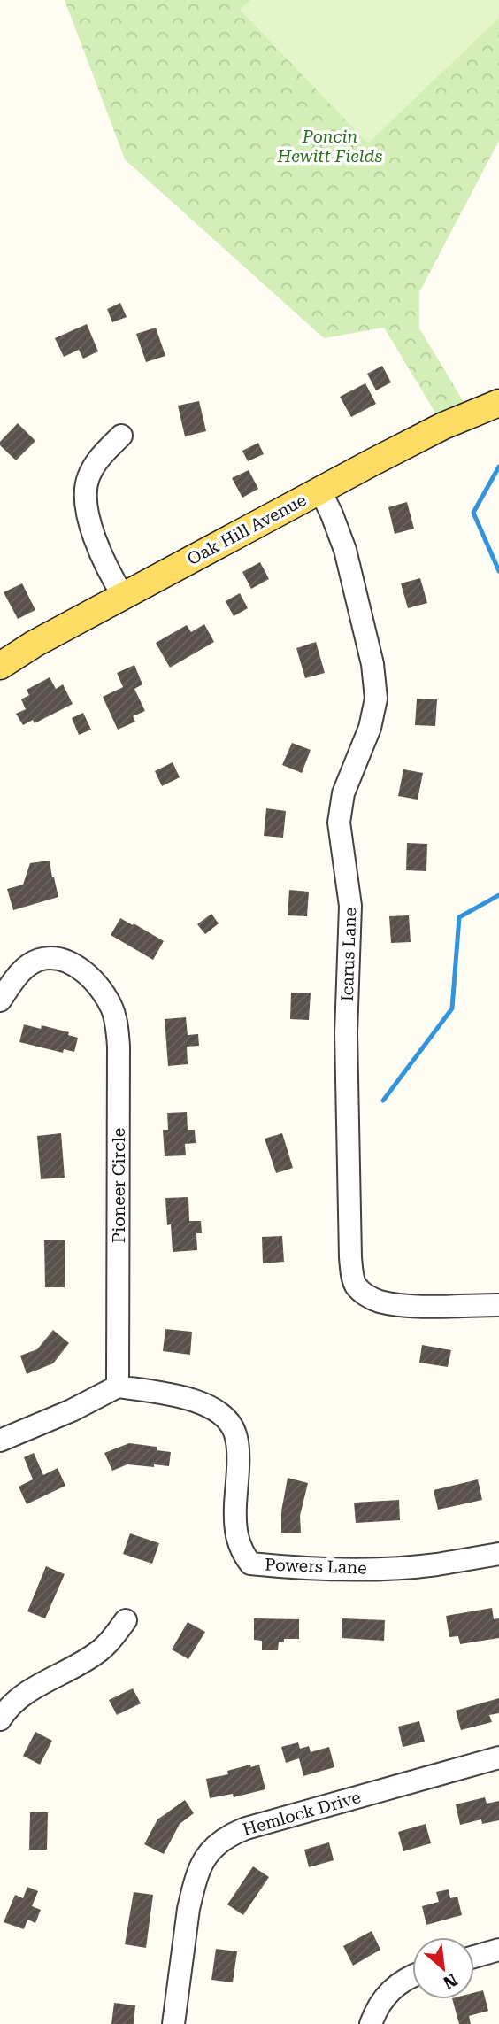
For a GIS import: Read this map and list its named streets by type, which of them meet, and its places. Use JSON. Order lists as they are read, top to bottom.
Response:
{
  "streets": {
    "main road": ["Oak Hill Avenue"],
    "street": [
      "Icarus Lane",
      "Pioneer Circle",
      "Powers Lane",
      "Hemlock Drive"
    ]
  },
  "crossings": [
    ["Oak Hill Avenue", "Icarus Lane"],
    ["Pioneer Circle", "Powers Lane"]
  ],
  "parks": ["Poncin Hewitt Fields"],
  "north": "bottom right"
}
